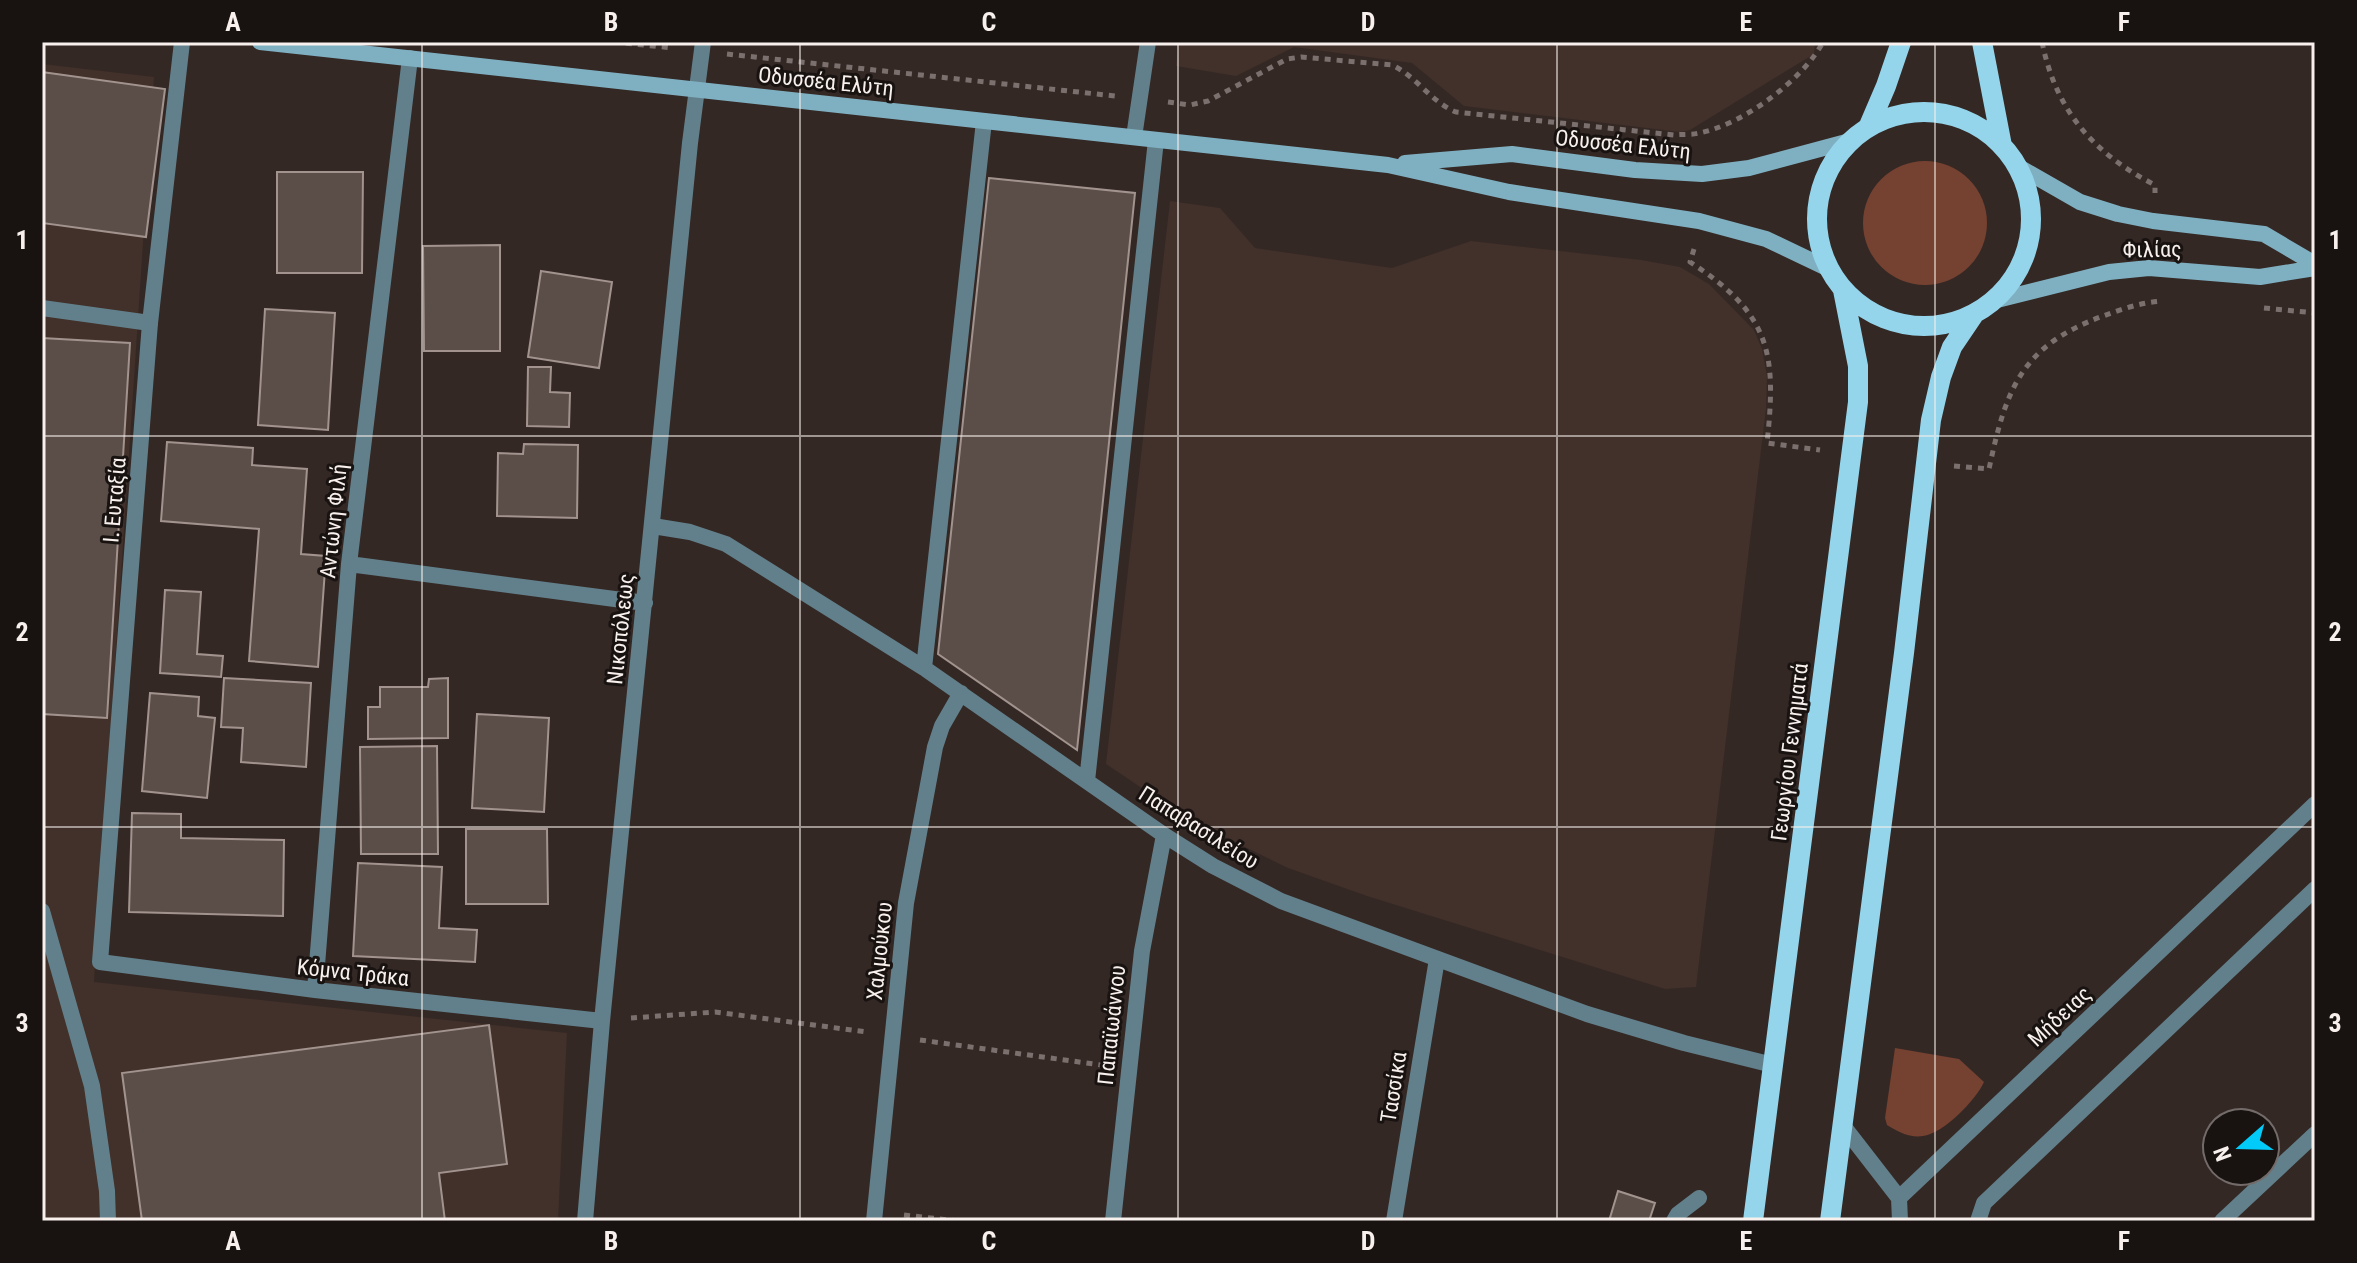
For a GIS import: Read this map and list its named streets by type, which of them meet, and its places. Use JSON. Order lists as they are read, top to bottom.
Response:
{
  "streets": {
    "main road": ["Γεωργίου Γεννηματά"],
    "street": [
      "Οδυσσέα Ελύτη",
      "Φιλίας",
      "Ι. Ευταξία",
      "Αντώνη Φιλή",
      "Νικοπόλεως",
      "Παπαβασιλείου",
      "Χαλμούκου",
      "Κόμνα Τράκα",
      "Μήδειας",
      "Παπαϊωάννου",
      "Τασσίκα"
    ]
  },
  "crossings": [
    ["Οδυσσέα Ελύτη", "Φιλίας"],
    ["Οδυσσέα Ελύτη", "Αντώνη Φιλή"],
    ["Οδυσσέα Ελύτη", "Νικοπόλεως"],
    ["Οδυσσέα Ελύτη", "Γεωργίου Γεννηματά"],
    ["Φιλίας", "Γεωργίου Γεννηματά"],
    ["Ι. Ευταξία", "Κόμνα Τράκα"],
    ["Αντώνη Φιλή", "Κόμνα Τράκα"],
    ["Νικοπόλεως", "Παπαβασιλείου"],
    ["Νικοπόλεως", "Κόμνα Τράκα"],
    ["Γεωργίου Γεννηματά", "Παπαβασιλείου"],
    ["Παπαβασιλείου", "Χαλμούκου"],
    ["Παπαβασιλείου", "Παπαϊωάννου"],
    ["Παπαβασιλείου", "Τασσίκα"]
  ],
  "north": "left",
  "grid": {
    "columns": [
      "A",
      "B",
      "C",
      "D",
      "E",
      "F"
    ],
    "rows": ["1", "2", "3"]
  }
}
